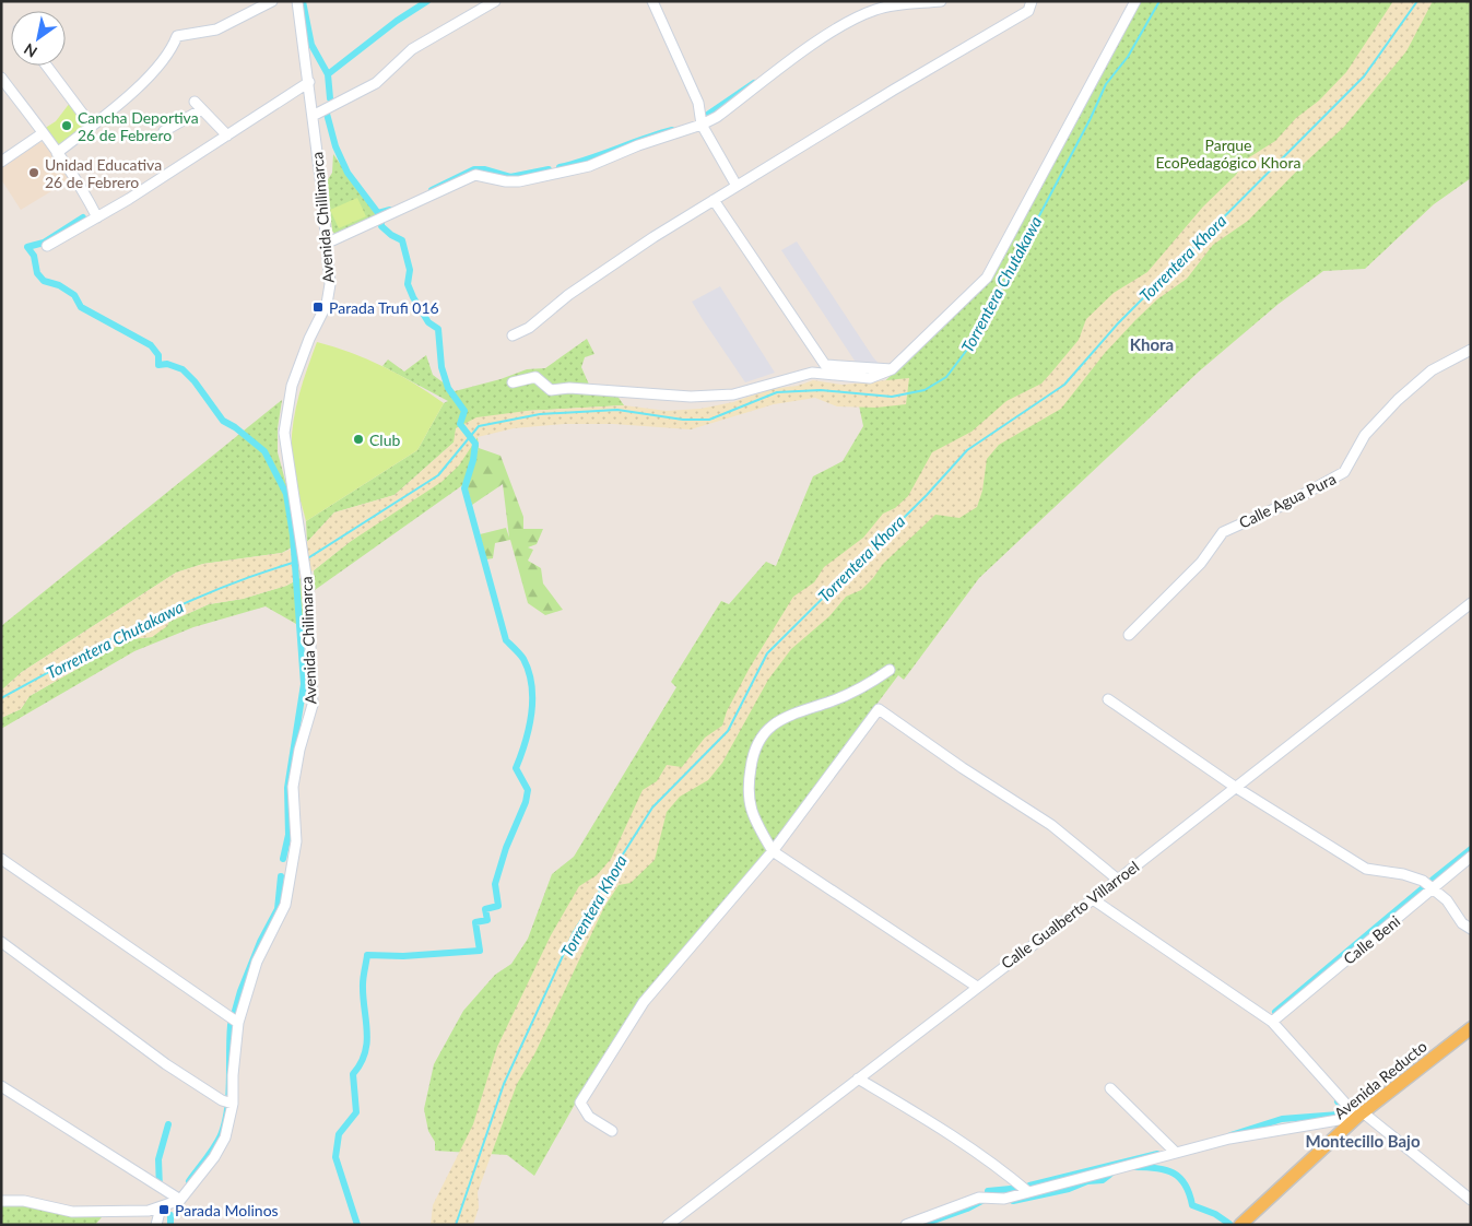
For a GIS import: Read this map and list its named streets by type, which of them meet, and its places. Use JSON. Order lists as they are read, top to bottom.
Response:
{
  "streets": {
    "main road": ["Avenida Reducto"],
    "street": [
      "Avenida Chillimarca",
      "Calle Agua Pura",
      "Avenida Chilimarca",
      "Calle Gualberto Villarroel",
      "Calle Beni"
    ]
  },
  "crossings": [
    ["Avenida Chillimarca", "Avenida Chilimarca"]
  ],
  "districts": ["Khora", "Montecillo Bajo"],
  "water": ["Torrentera Khora", "Torrentera Chutakawa"],
  "parks": ["Parque EcoPedagógico Khora"],
  "places": {
    "other": ["Cancha Deportiva 26 de Febrero", "Unidad Educativa 26 de Febrero", "Club"],
    "transit": ["Parada Trufi 016", "Parada Molinos"]
  },
  "north": "bottom left"
}
